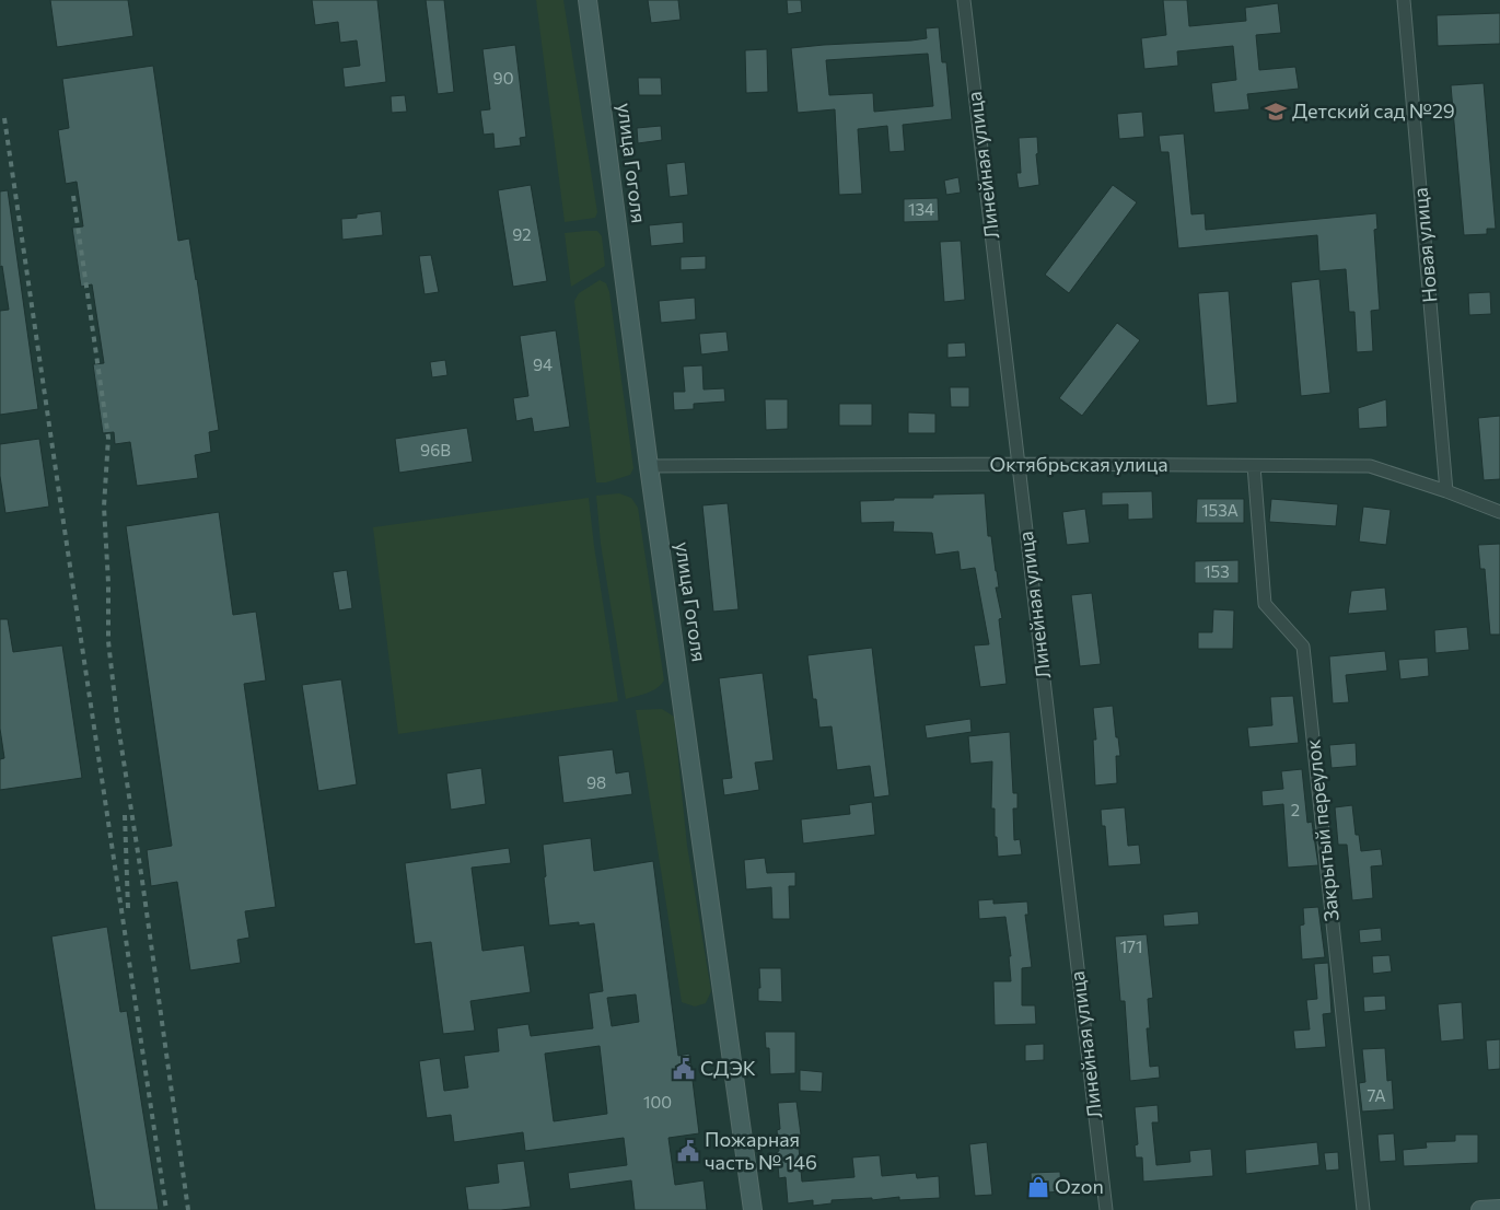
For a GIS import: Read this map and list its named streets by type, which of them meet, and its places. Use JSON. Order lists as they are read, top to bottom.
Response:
{
  "streets": {
    "street": [
      "улица Гоголя",
      "Линейная улица",
      "Новая улица",
      "Октябрьская улица",
      "Закрытый переулок"
    ]
  },
  "crossings": [
    ["улица Гоголя", "Октябрьская улица"],
    ["Линейная улица", "Октябрьская улица"],
    ["Новая улица", "Октябрьская улица"],
    ["Октябрьская улица", "Закрытый переулок"]
  ],
  "places": {
    "school or university": ["Детский сад №29"],
    "public building": ["СДЭК", "Пожарная часть № 146"],
    "shop": ["Ozon"]
  },
  "house_numbers": [
    "90",
    "134",
    "92",
    "94",
    "96В",
    "153А",
    "153",
    "98",
    "2",
    "171",
    "7А",
    "100"
  ]
}
